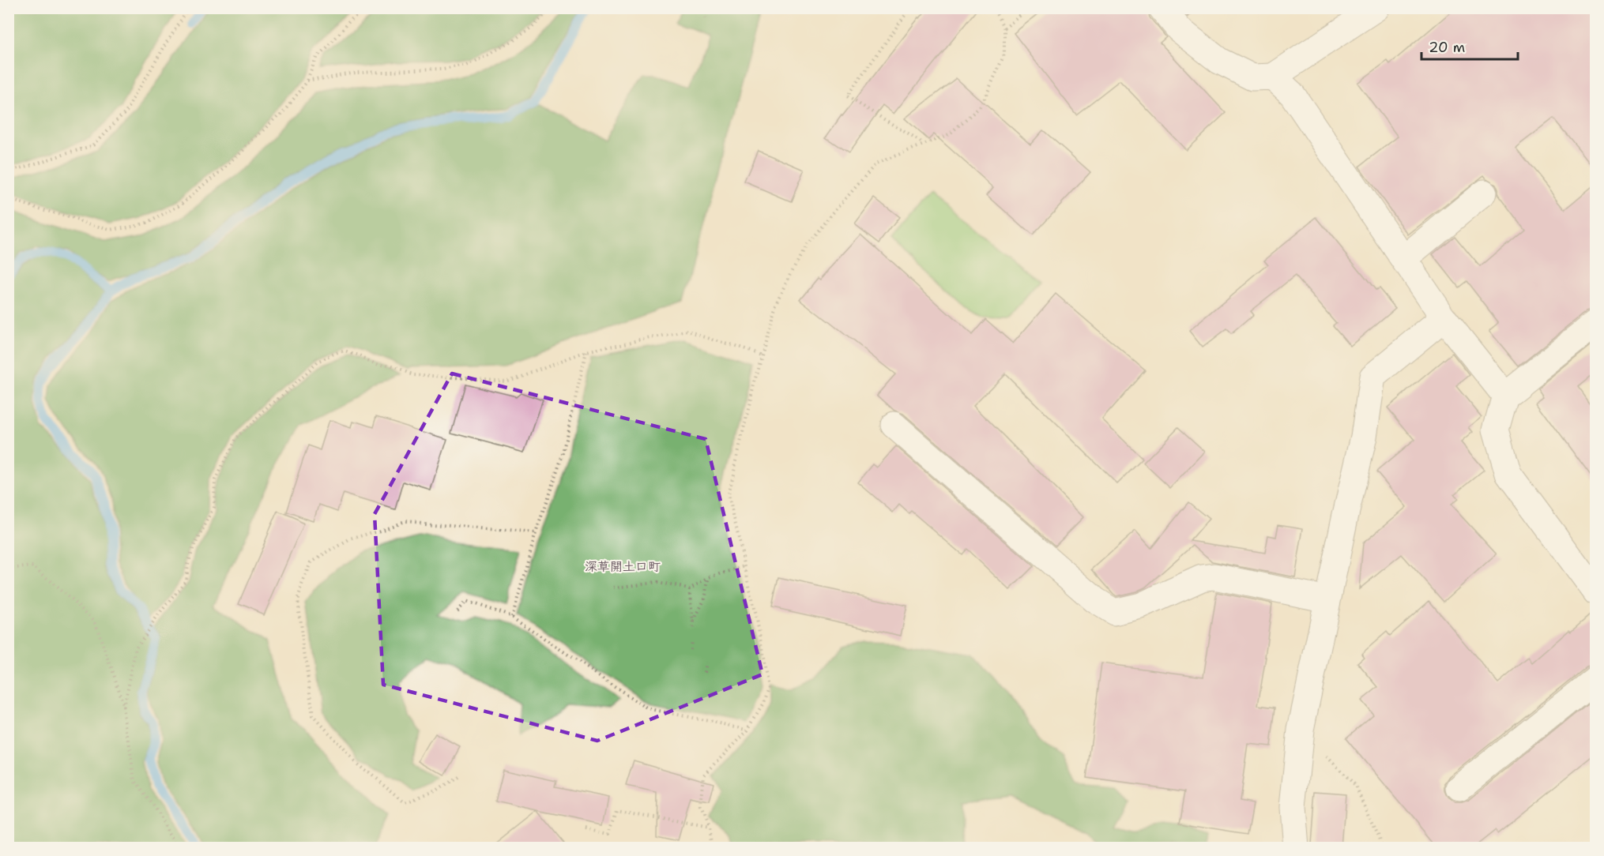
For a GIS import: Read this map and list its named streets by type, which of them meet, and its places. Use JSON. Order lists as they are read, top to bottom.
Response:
{
  "districts": ["深草開土口町"],
  "scale_bar": "20 m"
}
